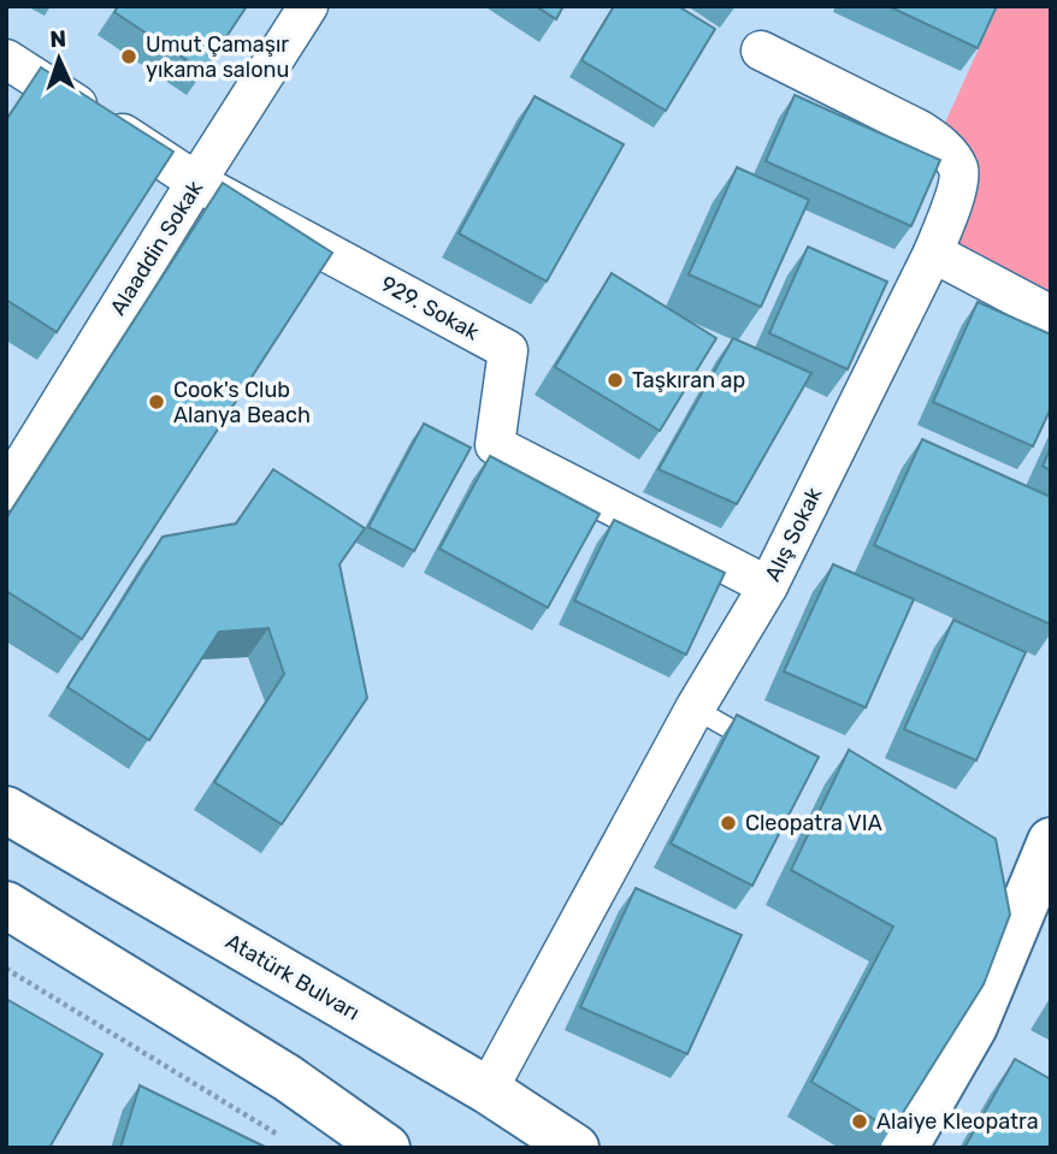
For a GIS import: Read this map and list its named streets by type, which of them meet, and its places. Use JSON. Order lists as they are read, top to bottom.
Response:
{
  "streets": {
    "street": [
      "Alaaddin Sokak",
      "929. Sokak",
      "Alış Sokak",
      "Atatürk Bulvarı"
    ]
  },
  "crossings": [
    ["Alaaddin Sokak", "929. Sokak"],
    ["929. Sokak", "Alış Sokak"],
    ["Alış Sokak", "Atatürk Bulvarı"]
  ],
  "places": [
    "Umut Çamaşır yıkama salonu",
    "Taşkıran ap",
    "Cook's Club Alanya Beach",
    "Cleopatra VIA",
    "Alaiye Kleopatra"
  ],
  "north": "top"
}
